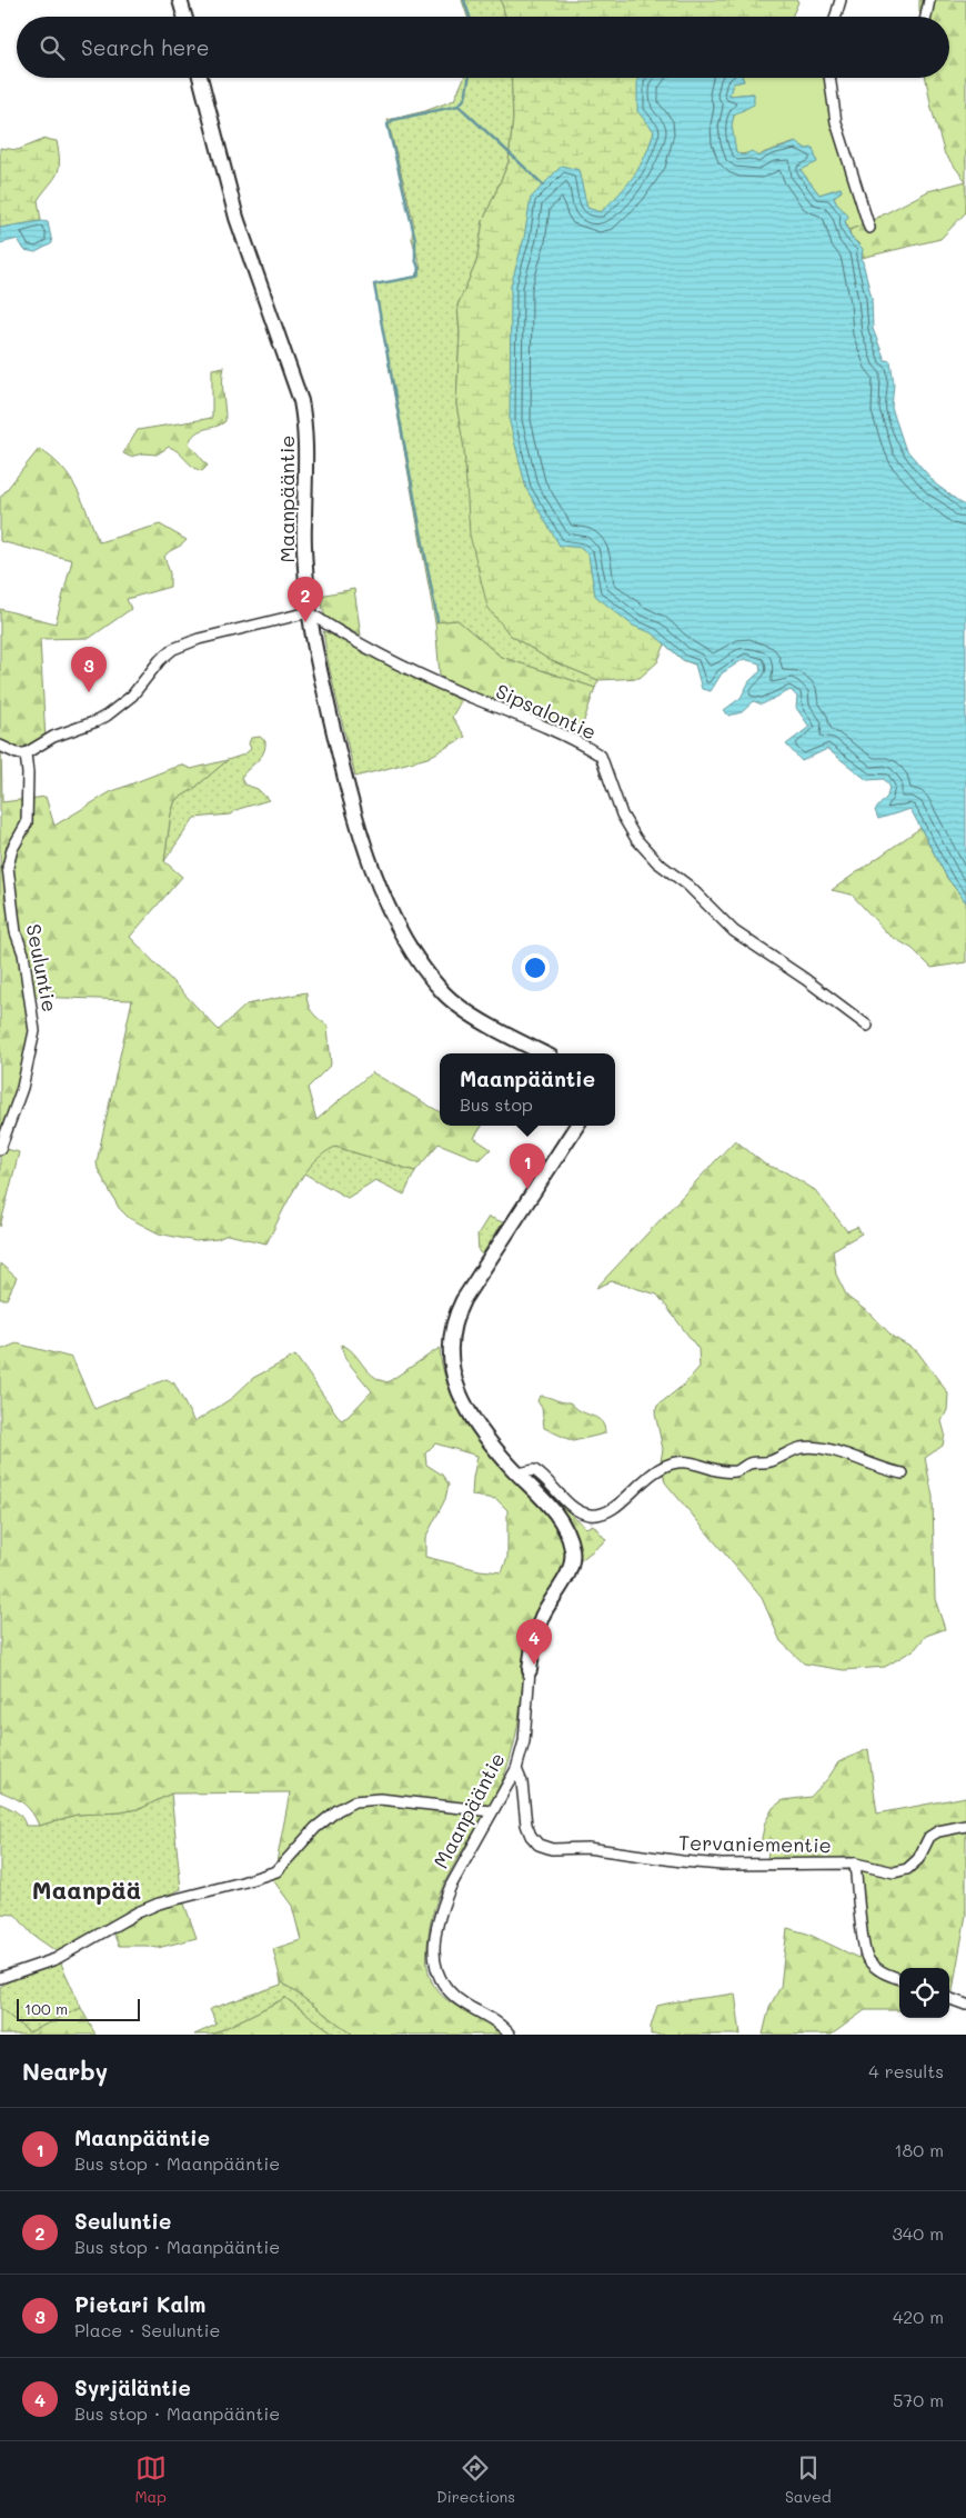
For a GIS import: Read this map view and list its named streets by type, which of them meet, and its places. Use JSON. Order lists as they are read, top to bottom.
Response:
{
  "streets": {
    "street": [
      "Maanpääntie",
      "Sipsalontie",
      "Seuluntie",
      "Tervaniementie"
    ]
  },
  "crossings": [
    ["Maanpääntie", "Sipsalontie"],
    ["Maanpääntie", "Tervaniementie"]
  ],
  "districts": ["Maanpää"],
  "scale_bar": "100 m",
  "page": {
    "search": "Search here",
    "pins": [
      "2",
      "3",
      "1",
      "4"
    ],
    "popup": ["Maanpääntie", "Bus stop"],
    "scale": "100 m",
    "heading": ["Nearby", "4 results"],
    "list": [
      {
        "mark": "1",
        "name": "Maanpääntie",
        "note": "Bus stop · Maanpääntie",
        "value": "180 m"
      },
      {
        "mark": "2",
        "name": "Seuluntie",
        "note": "Bus stop · Maanpääntie",
        "value": "340 m"
      },
      {
        "mark": "3",
        "name": "Pietari Kalm",
        "note": "Place · Seuluntie",
        "value": "420 m"
      },
      {
        "mark": "4",
        "name": "Syrjäläntie",
        "note": "Bus stop · Maanpääntie",
        "value": "570 m"
      }
    ],
    "nav": ["Map", "Directions", "Saved"]
  }
}
